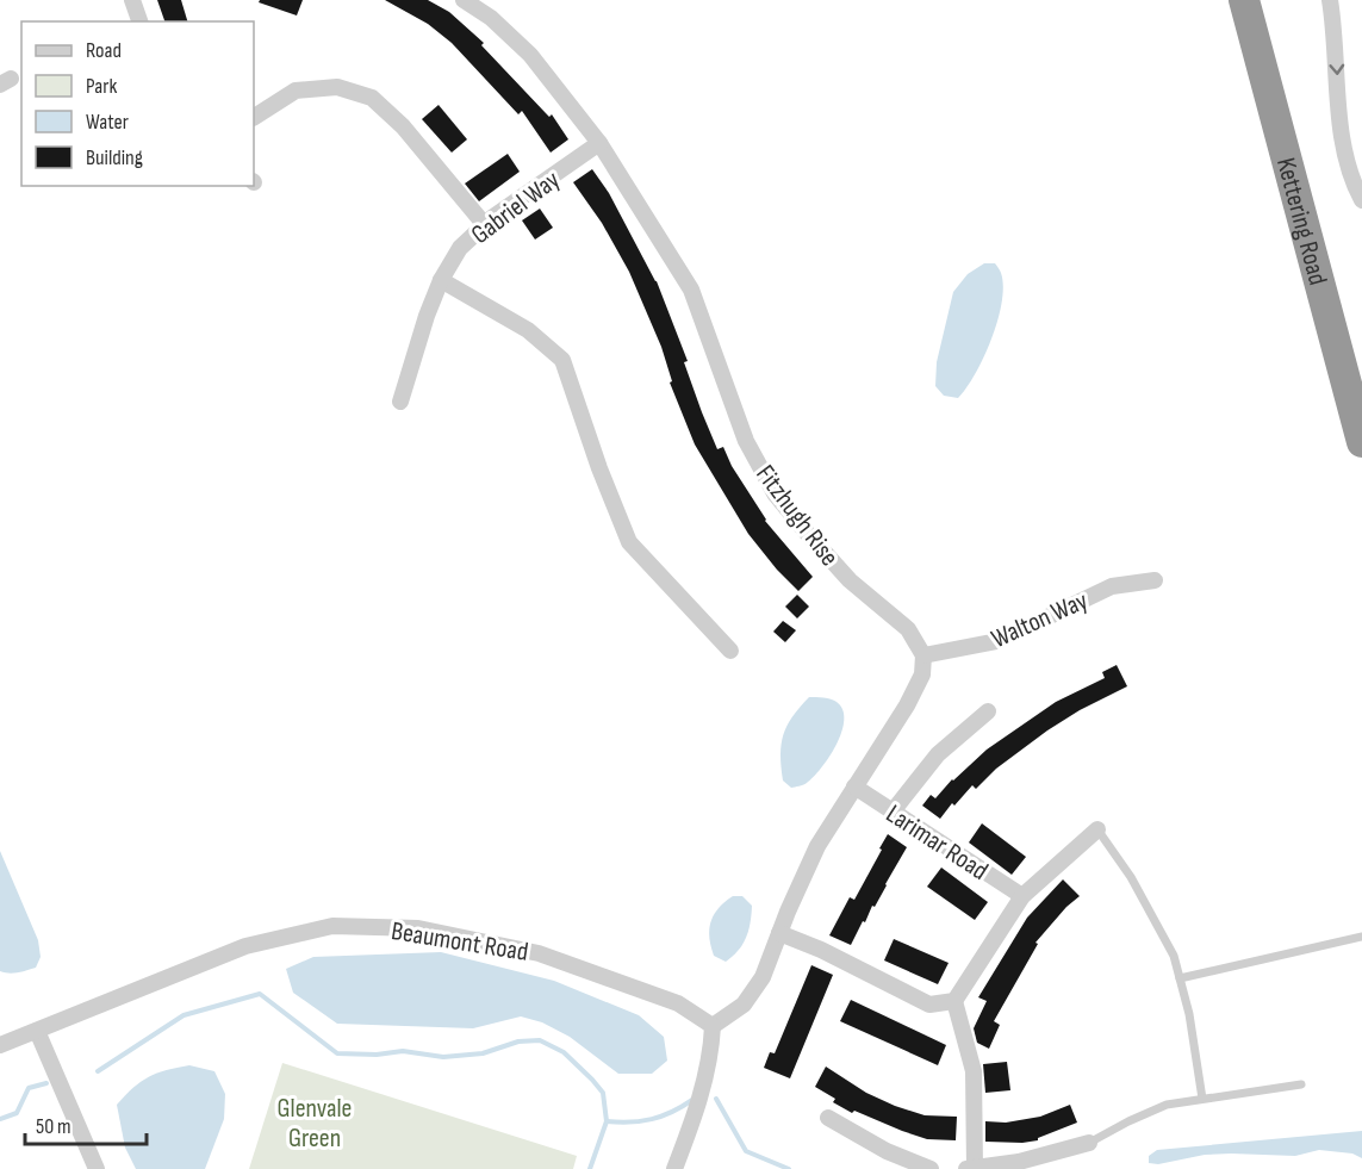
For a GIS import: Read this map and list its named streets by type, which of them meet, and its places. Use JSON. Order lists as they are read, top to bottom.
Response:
{
  "streets": {
    "highway": ["Kettering Road"],
    "street": [
      "Gabriel Way",
      "Fitzhugh Rise",
      "Walton Way",
      "Larimar Road",
      "Beaumont Road"
    ]
  },
  "crossings": [
    ["Gabriel Way", "Fitzhugh Rise"],
    ["Fitzhugh Rise", "Walton Way"]
  ],
  "parks": ["Glenvale Green"],
  "legend": [
    "Road",
    "Park",
    "Water",
    "Building"
  ],
  "scale_bar": "50 m"
}
